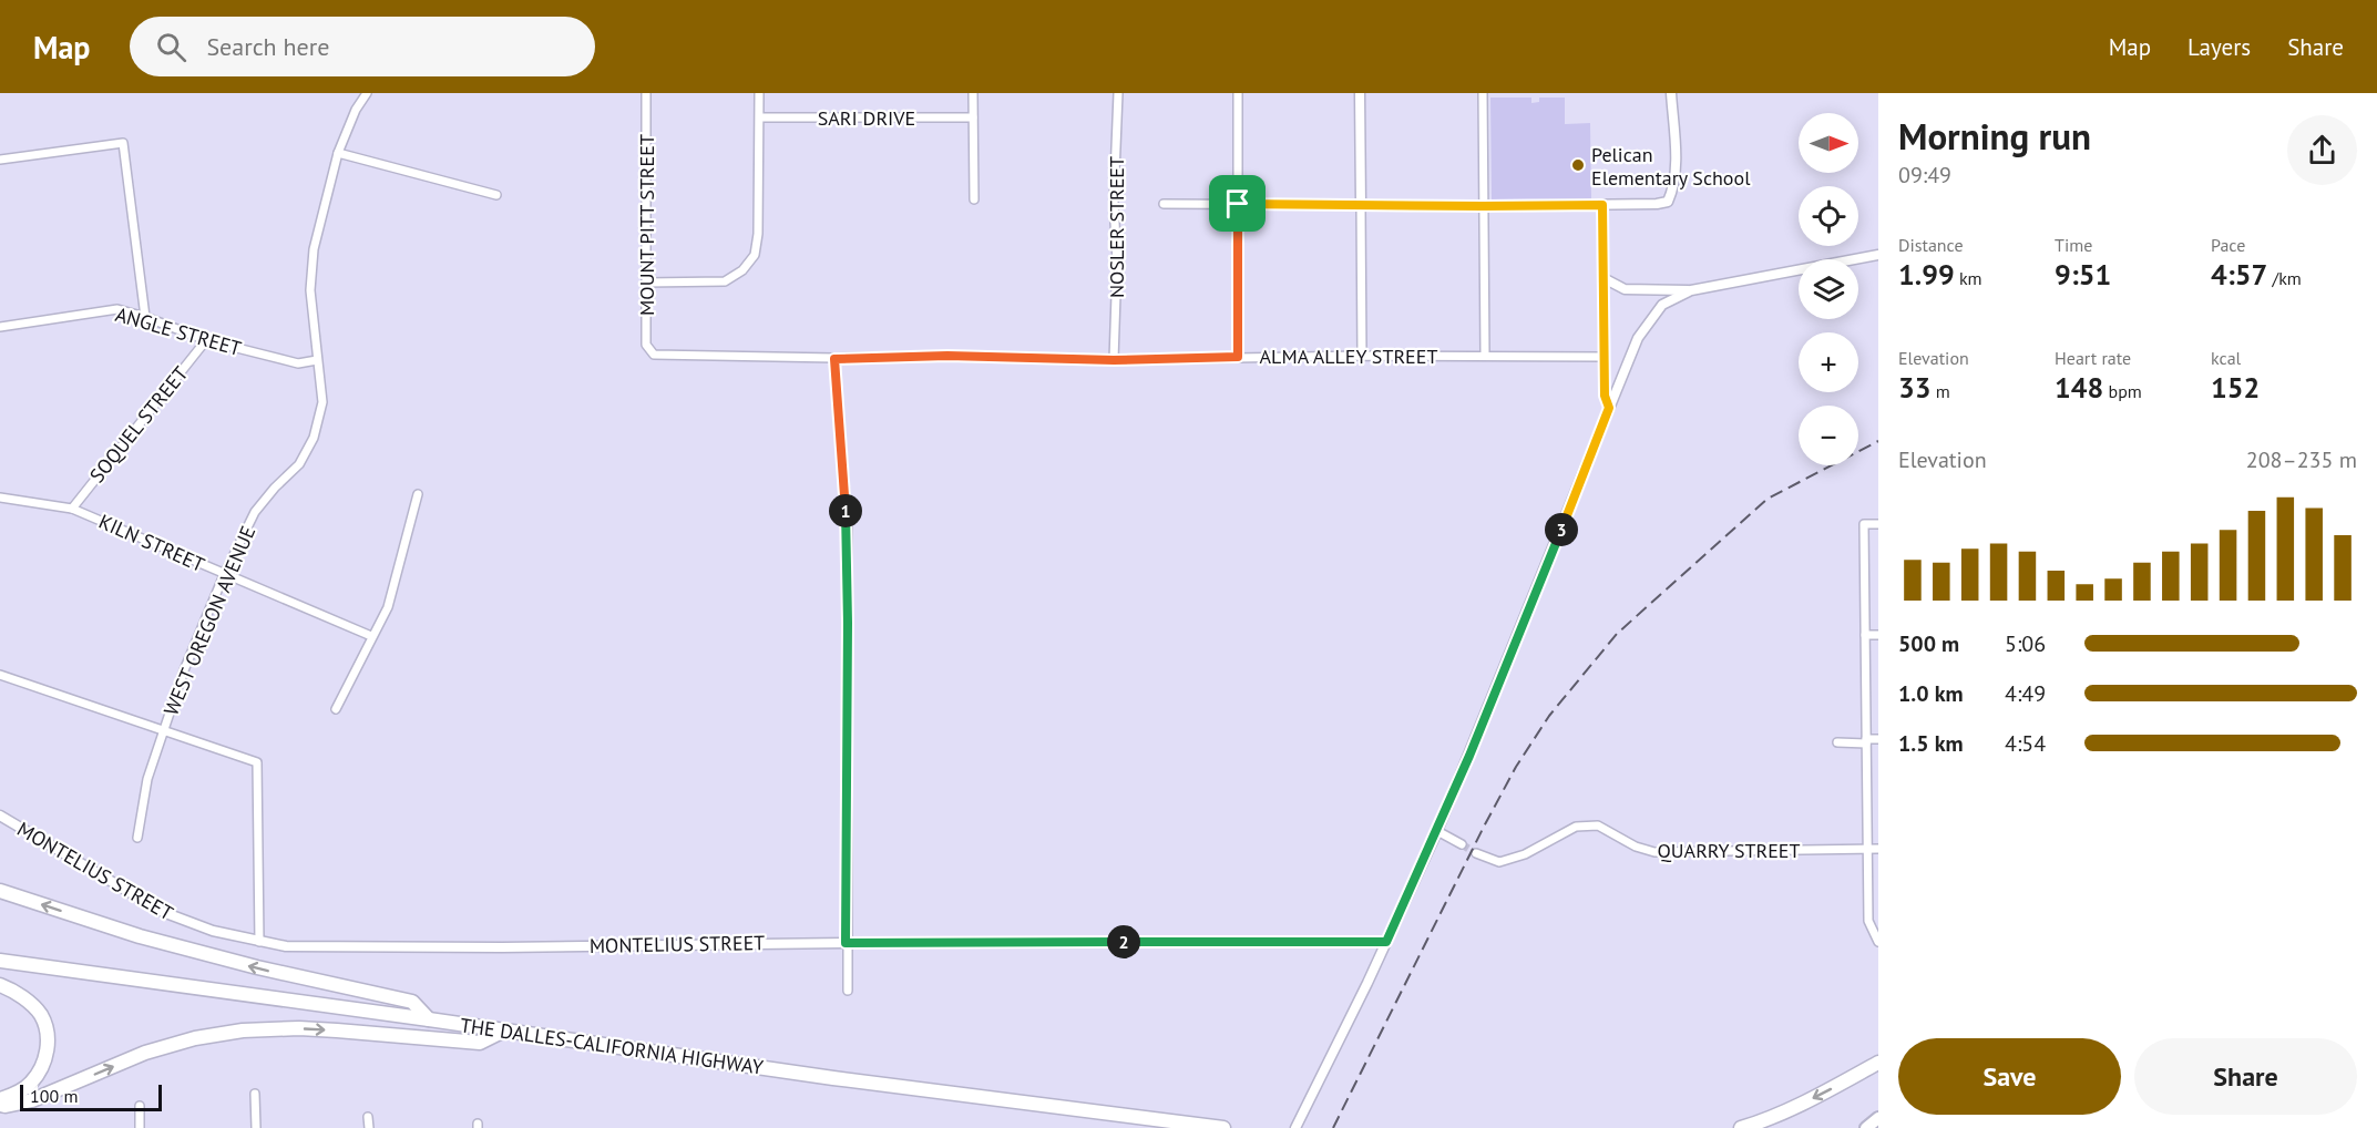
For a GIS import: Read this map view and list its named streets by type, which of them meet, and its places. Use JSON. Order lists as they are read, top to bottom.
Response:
{
  "streets": {
    "highway": ["THE DALLES-CALIFORNIA HIGHWAY"],
    "street": [
      "SARI DRIVE",
      "MOUNT PITT STREET",
      "NOSLER STREET",
      "ANGLE STREET",
      "ALMA ALLEY STREET",
      "SOQUEL STREET",
      "KILN STREET",
      "WEST OREGON AVENUE",
      "QUARRY STREET",
      "MONTELIUS STREET"
    ]
  },
  "crossings": [
    ["MOUNT PITT STREET", "ALMA ALLEY STREET"],
    ["NOSLER STREET", "ALMA ALLEY STREET"],
    ["ANGLE STREET", "SOQUEL STREET"],
    ["ANGLE STREET", "WEST OREGON AVENUE"],
    ["SOQUEL STREET", "KILN STREET"],
    ["KILN STREET", "WEST OREGON AVENUE"]
  ],
  "places": ["Pelican Elementary School"],
  "scale_bar": "100 m",
  "north": "right",
  "page": {
    "header": "Map",
    "search": "Search here",
    "nav": ["Map", "Layers", "Share"],
    "heading": ["Morning run", "09:49"],
    "map_buttons": ["+", "−"],
    "stats": [
      ["Distance", "1.99 km"],
      ["Time", "9:51"],
      ["Pace", "4:57 /km"],
      ["Elevation", "33 m"],
      ["Heart rate", "148 bpm"],
      ["kcal", "152"]
    ],
    "chart": ["Elevation", "208–235 m"],
    "pins": ["1", "3", "2"],
    "list": [
      {
        "name": "500 m",
        "note": "5:06"
      },
      {
        "name": "1.0 km",
        "note": "4:49"
      },
      {
        "name": "1.5 km",
        "note": "4:54"
      }
    ],
    "buttons": ["Save", "Share"],
    "scale": "100 m"
  }
}
